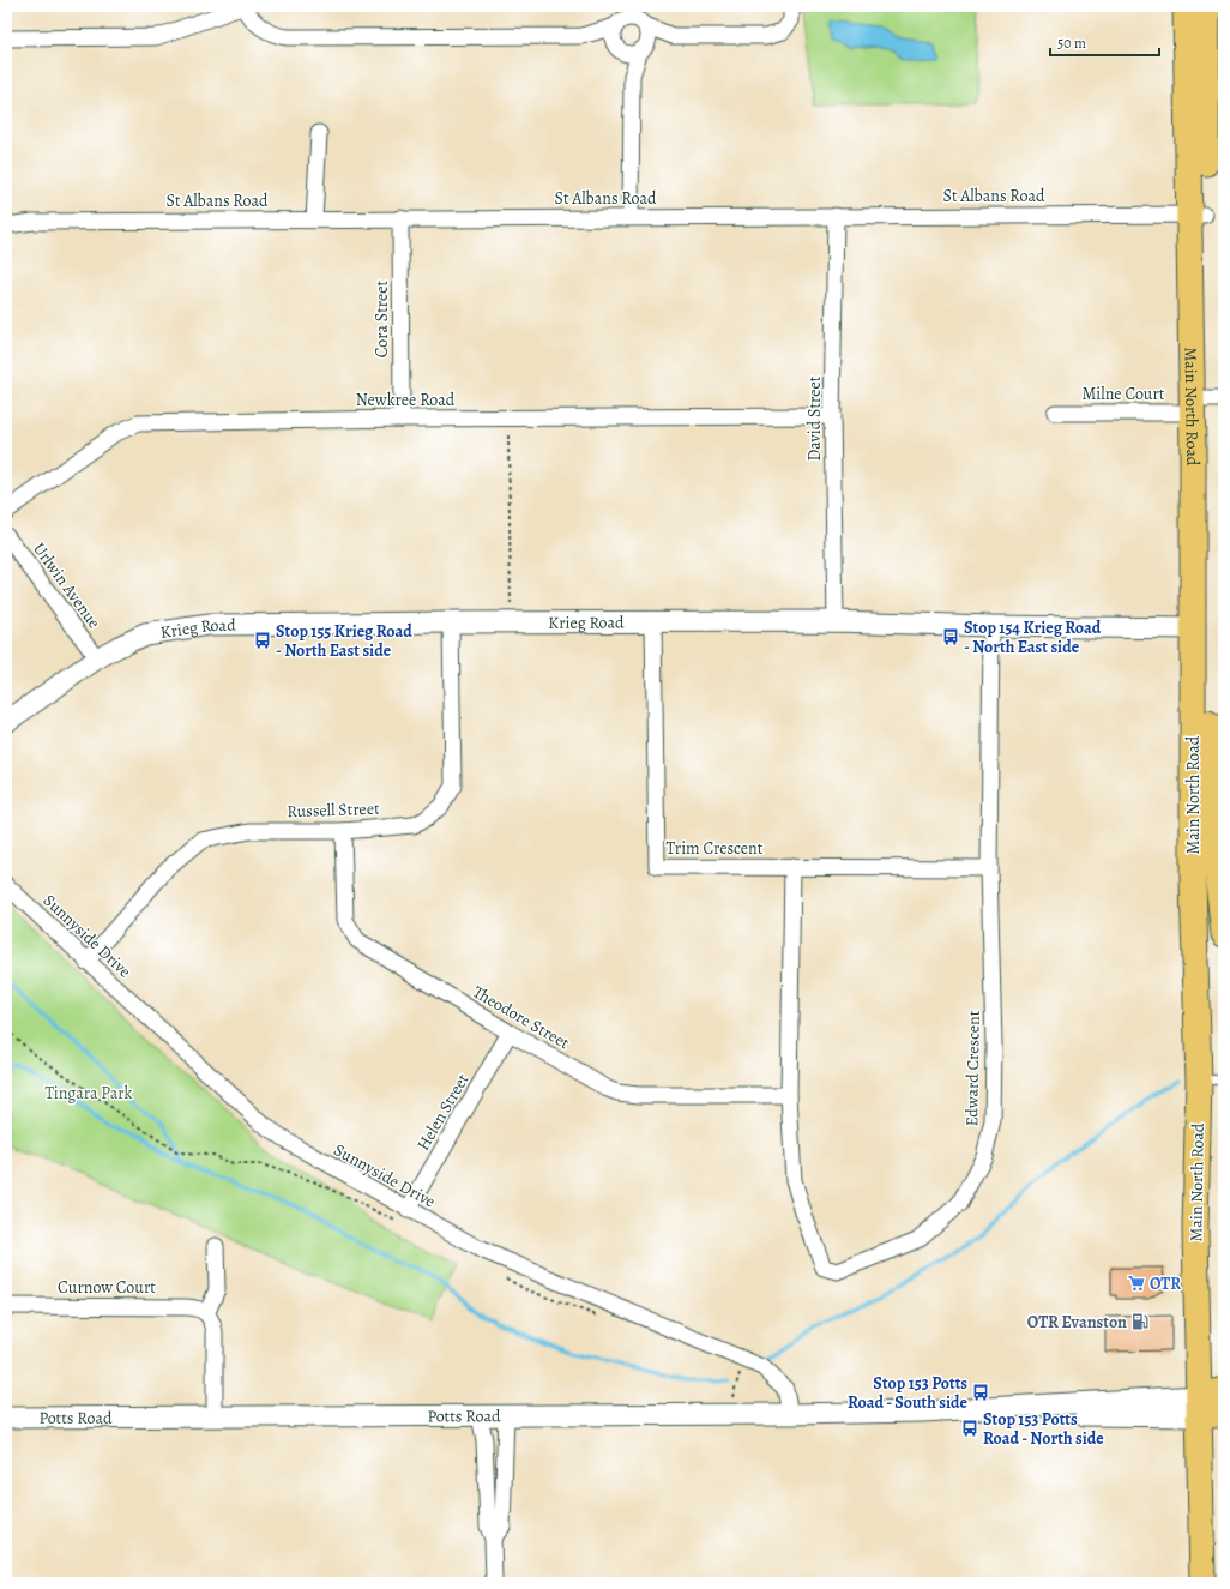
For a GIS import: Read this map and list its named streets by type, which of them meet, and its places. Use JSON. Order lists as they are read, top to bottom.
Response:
{
  "streets": {
    "main road": ["Main North Road"],
    "street": [
      "St Albans Road",
      "Cora Street",
      "Milne Court",
      "Newkree Road",
      "David Street",
      "Urlwin Avenue",
      "Krieg Road",
      "Russell Street",
      "Trim Crescent",
      "Sunnyside Drive",
      "Theodore Street",
      "Edward Crescent",
      "Helen Street",
      "Curnow Court",
      "Potts Road"
    ]
  },
  "crossings": [
    ["St Albans Road", "Cora Street"],
    ["St Albans Road", "Main North Road"],
    ["St Albans Road", "David Street"],
    ["Cora Street", "Newkree Road"],
    ["Milne Court", "Main North Road"],
    ["Newkree Road", "David Street"],
    ["Main North Road", "Krieg Road"],
    ["Main North Road", "Potts Road"],
    ["David Street", "Krieg Road"],
    ["Urlwin Avenue", "Krieg Road"],
    ["Krieg Road", "Russell Street"],
    ["Krieg Road", "Trim Crescent"],
    ["Krieg Road", "Edward Crescent"],
    ["Russell Street", "Sunnyside Drive"],
    ["Russell Street", "Theodore Street"],
    ["Trim Crescent", "Edward Crescent"],
    ["Sunnyside Drive", "Helen Street"],
    ["Sunnyside Drive", "Potts Road"],
    ["Theodore Street", "Edward Crescent"],
    ["Theodore Street", "Helen Street"]
  ],
  "parks": ["Tingara Park"],
  "places": {
    "bus stop": [
      "Stop 154 Krieg Road - North East side",
      "Stop 155 Krieg Road - North East side",
      "Stop 153 Potts Road - South side",
      "Stop 153 Potts Road - North side"
    ],
    "supermarket": ["OTR"],
    "fuel station": ["OTR Evanston"]
  },
  "scale_bar": "50 m"
}
